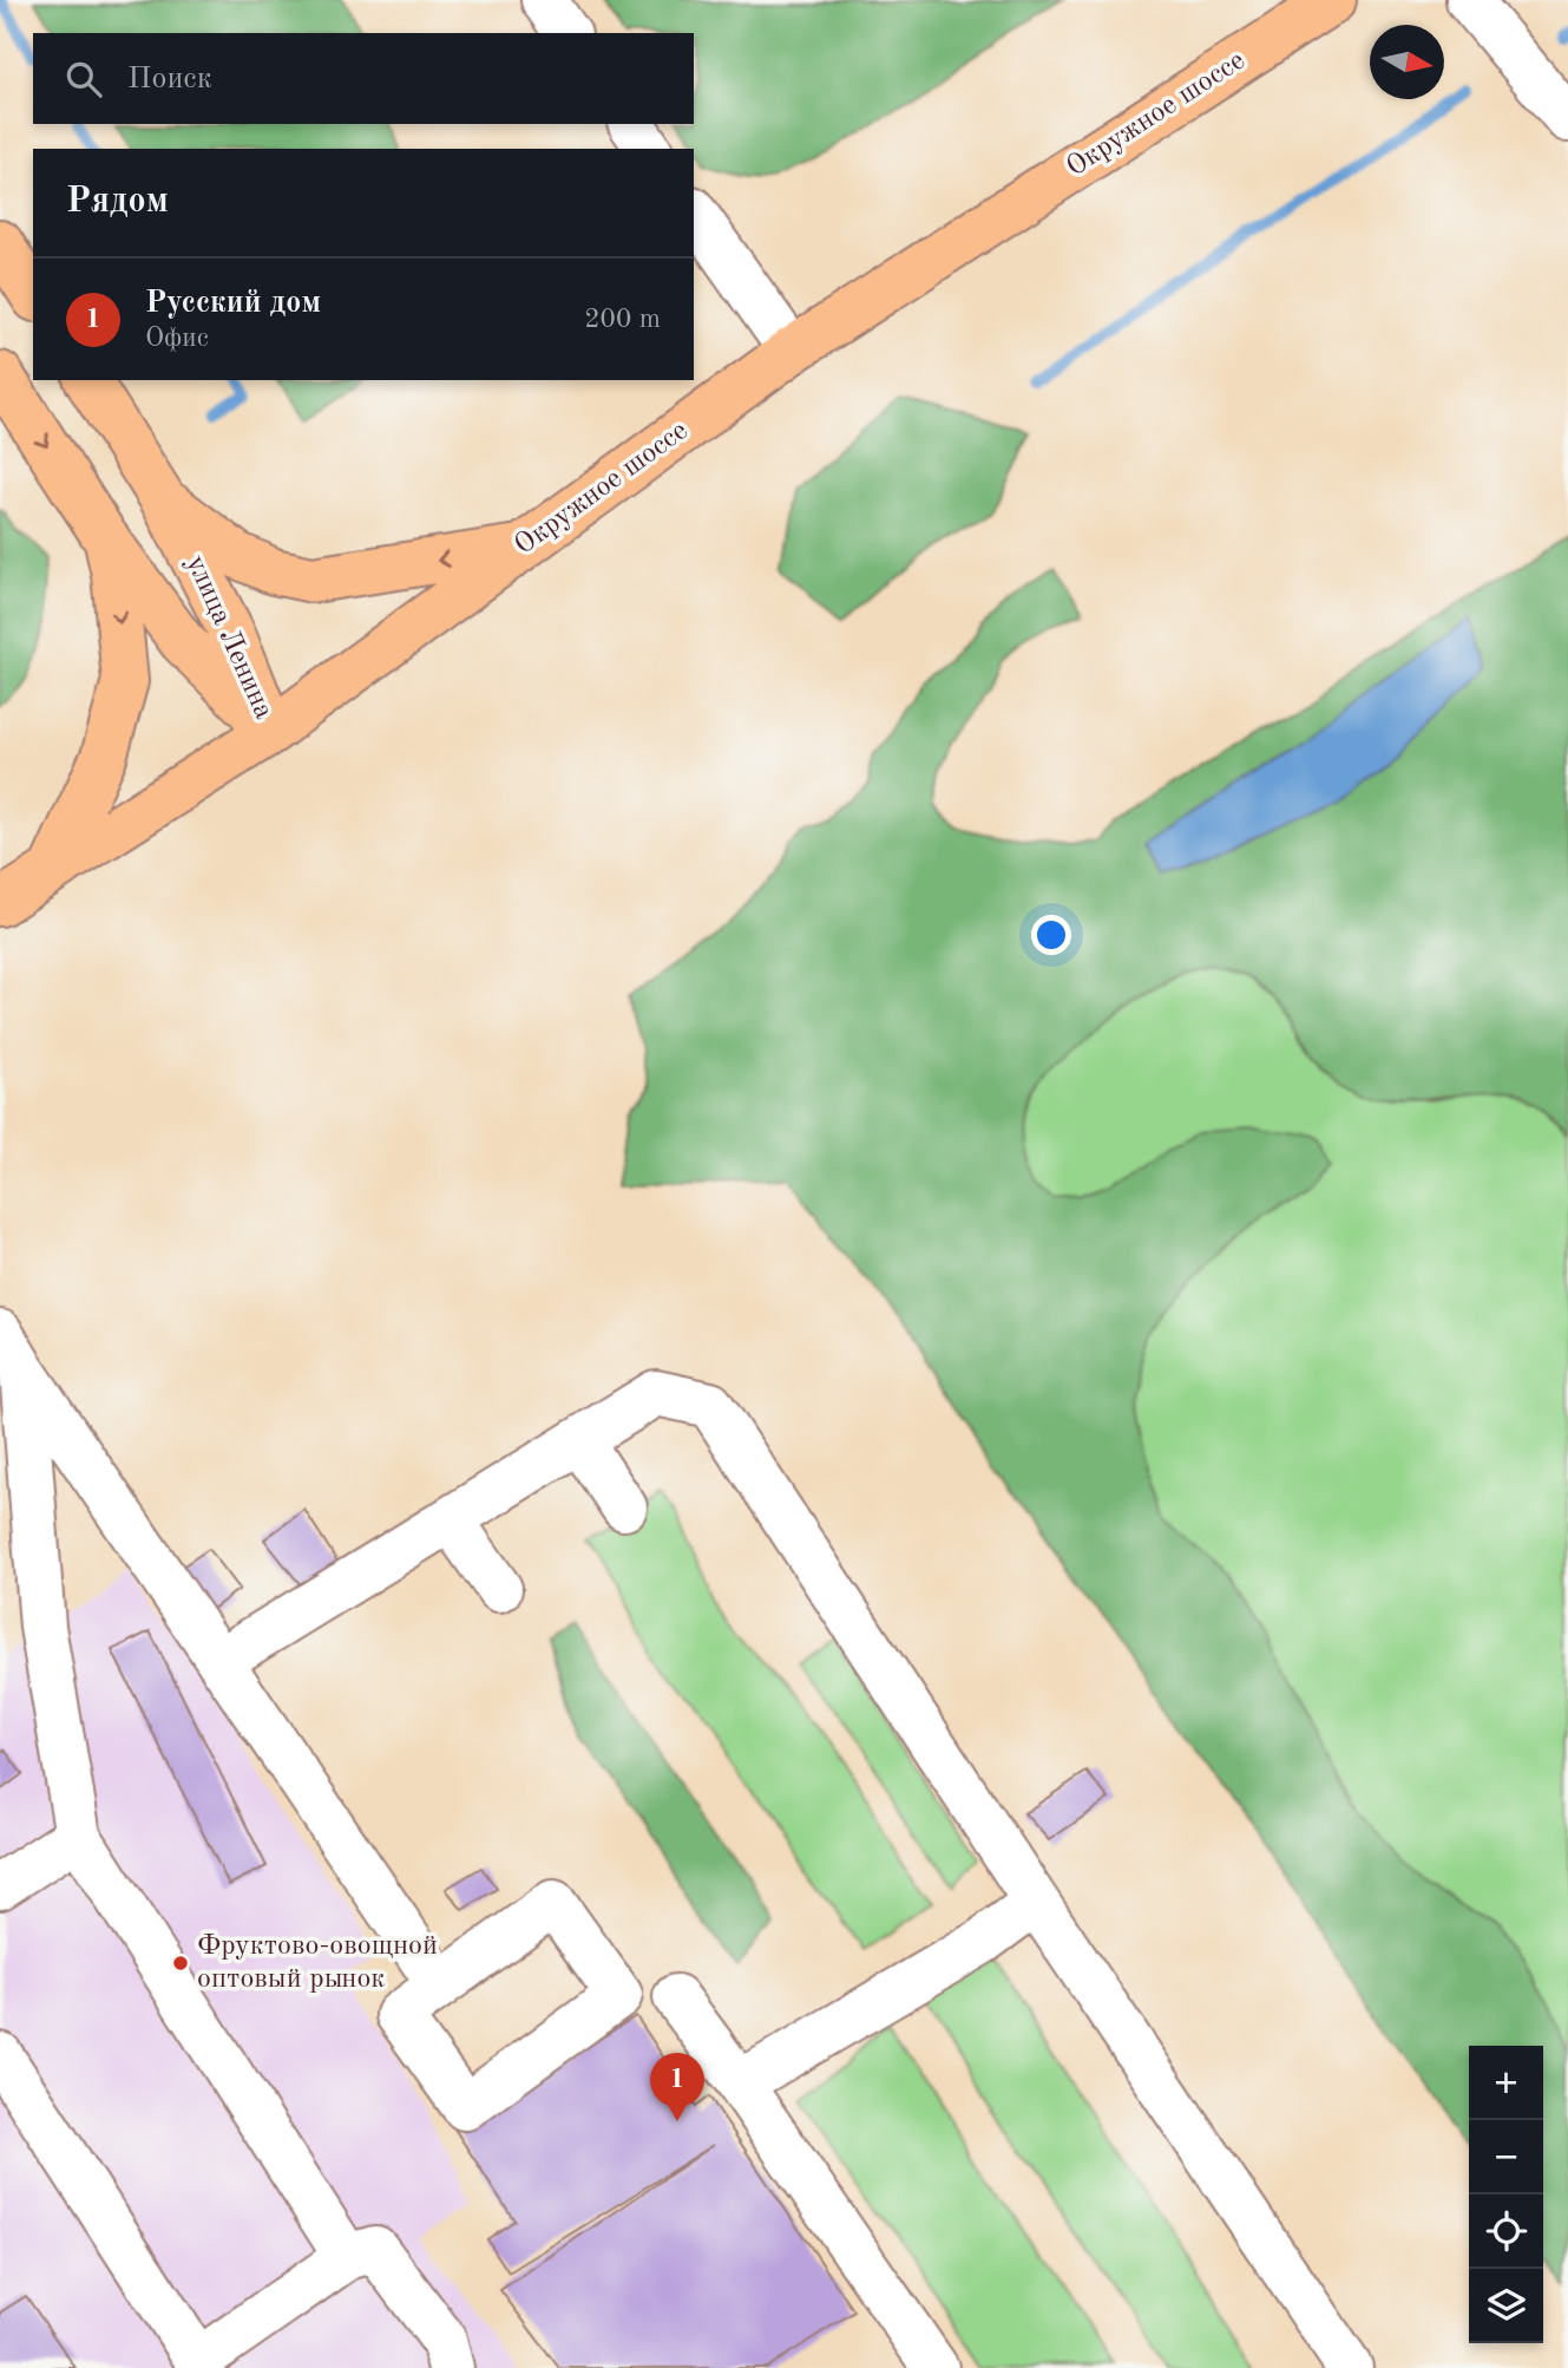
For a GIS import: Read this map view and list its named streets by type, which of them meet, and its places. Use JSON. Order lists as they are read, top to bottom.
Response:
{
  "streets": {
    "main road": ["Окружное шоссе", "улица Ленина"]
  },
  "crossings": [
    ["Окружное шоссе", "улица Ленина"]
  ],
  "places": ["Фруктово-овощной оптовый рынок"],
  "north": "right",
  "page": {
    "search": "Поиск",
    "heading": "Рядом",
    "list": [
      {
        "mark": "1",
        "name": "Русский дом",
        "note": "Офис",
        "value": "200 m"
      }
    ],
    "map_buttons": ["+", "−"],
    "pins": "1"
  }
}
